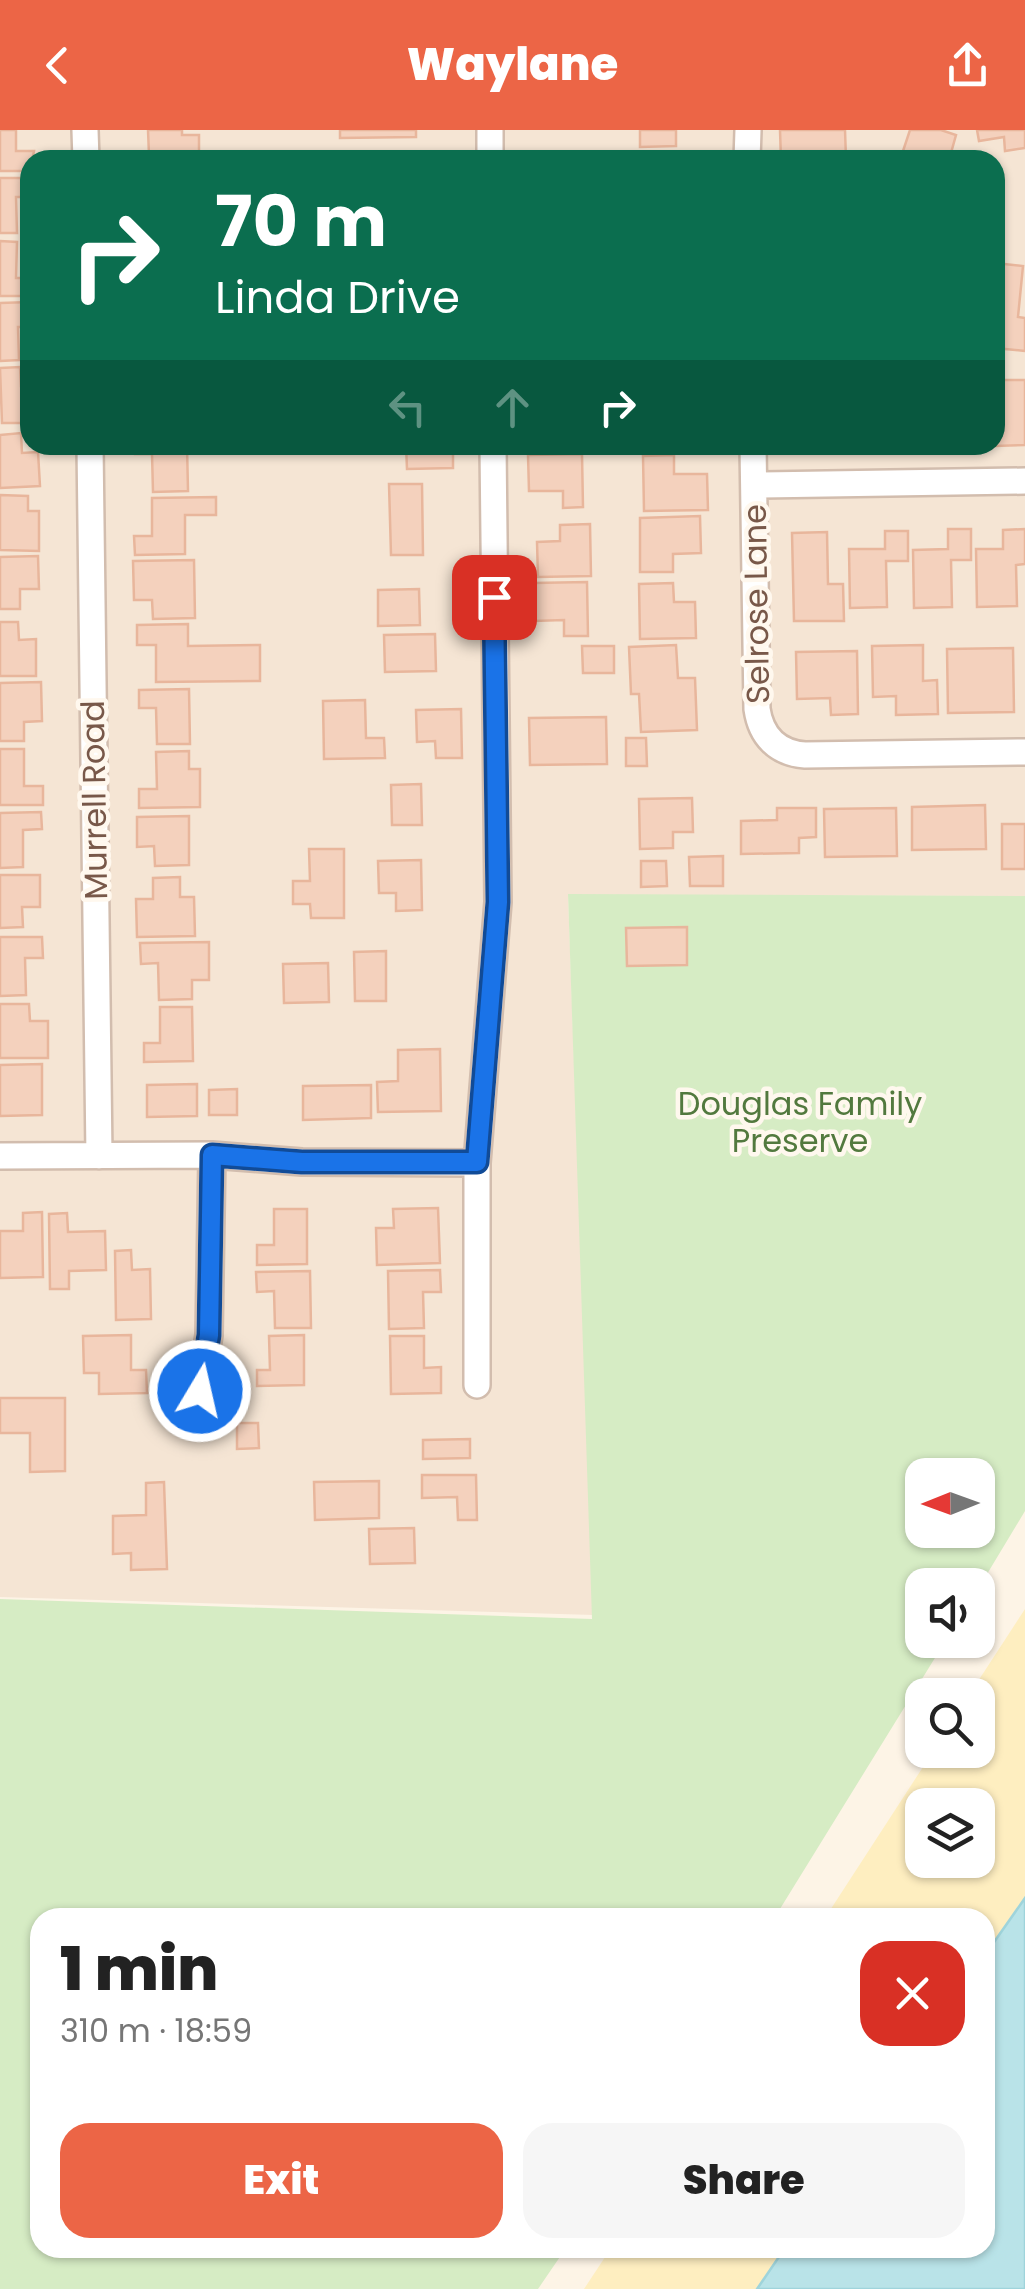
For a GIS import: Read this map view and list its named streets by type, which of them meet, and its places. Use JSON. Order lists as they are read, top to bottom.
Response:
{
  "streets": {
    "street": ["Selrose Lane", "Murrell Road"]
  },
  "parks": ["Douglas Family Preserve"],
  "north": "left",
  "page": {
    "header": "Waylane",
    "turn": ["70 m", "Linda Drive"],
    "heading": ["1 min", "310 m · 18:59"],
    "buttons": ["Exit", "Share"]
  }
}
